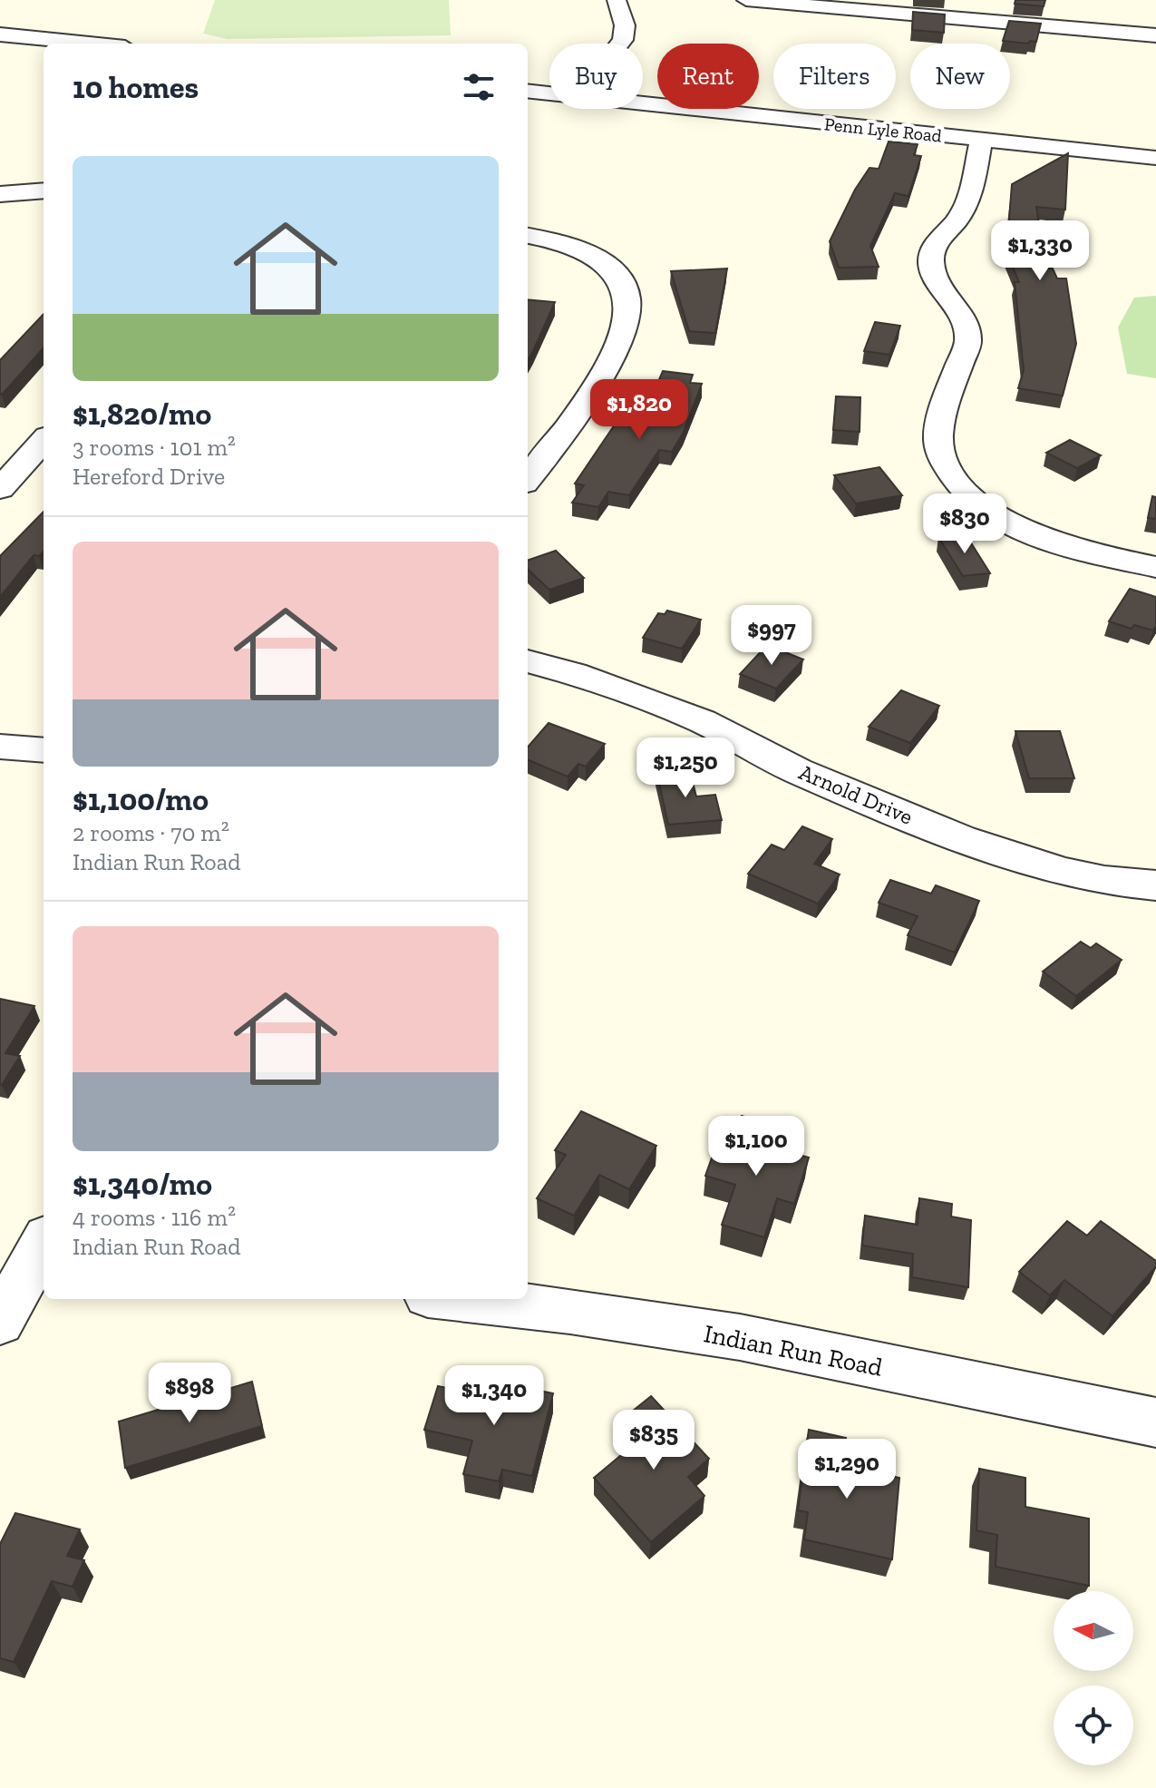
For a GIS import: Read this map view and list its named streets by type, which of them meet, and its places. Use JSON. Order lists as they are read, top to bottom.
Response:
{
  "streets": {
    "street": ["Penn Lyle Road", "Arnold Drive", "Indian Run Road"]
  },
  "north": "left",
  "page": {
    "chip": [
      "Buy",
      "Rent",
      "Filters",
      "New"
    ],
    "heading": "10 homes",
    "list": [
      {
        "name": "$1,820/mo",
        "note": "3 rooms · 101 m² · Hereford Drive"
      },
      {
        "name": "$1,100/mo",
        "note": "2 rooms · 70 m² · Indian Run Road"
      },
      {
        "name": "$1,340/mo",
        "note": "4 rooms · 116 m² · Indian Run Road"
      }
    ],
    "price": [
      "$1,330",
      "$1,820",
      "$830",
      "$997",
      "$1,250",
      "$1,100",
      "$898",
      "$1,340",
      "$835",
      "$1,290"
    ]
  }
}
